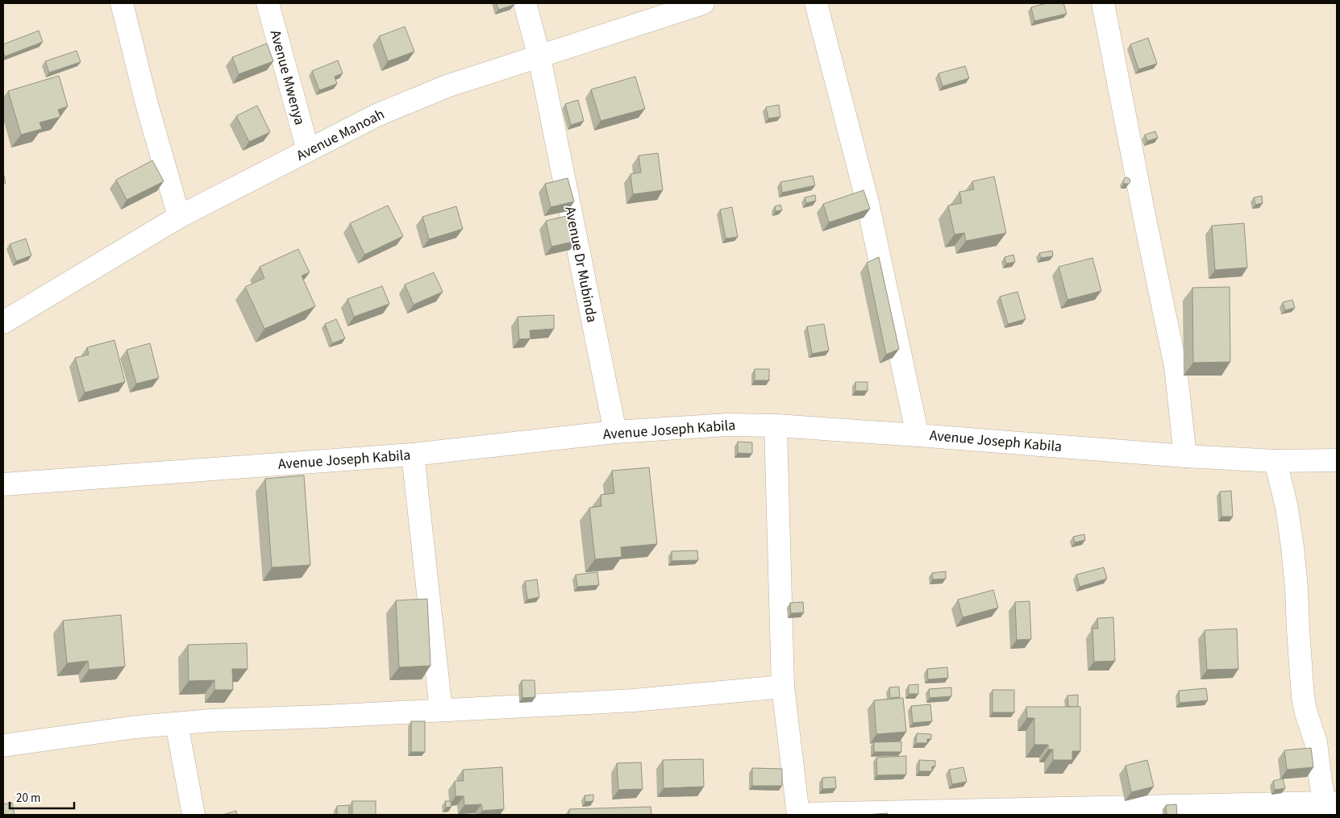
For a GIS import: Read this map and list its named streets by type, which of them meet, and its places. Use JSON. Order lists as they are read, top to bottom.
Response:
{
  "streets": {
    "street": [
      "Avenue Mwenya",
      "Avenue Manoah",
      "Avenue Dr Mubinda",
      "Avenue Joseph Kabila"
    ]
  },
  "crossings": [
    ["Avenue Mwenya", "Avenue Manoah"],
    ["Avenue Manoah", "Avenue Dr Mubinda"],
    ["Avenue Dr Mubinda", "Avenue Joseph Kabila"]
  ],
  "scale_bar": "20 m"
}
